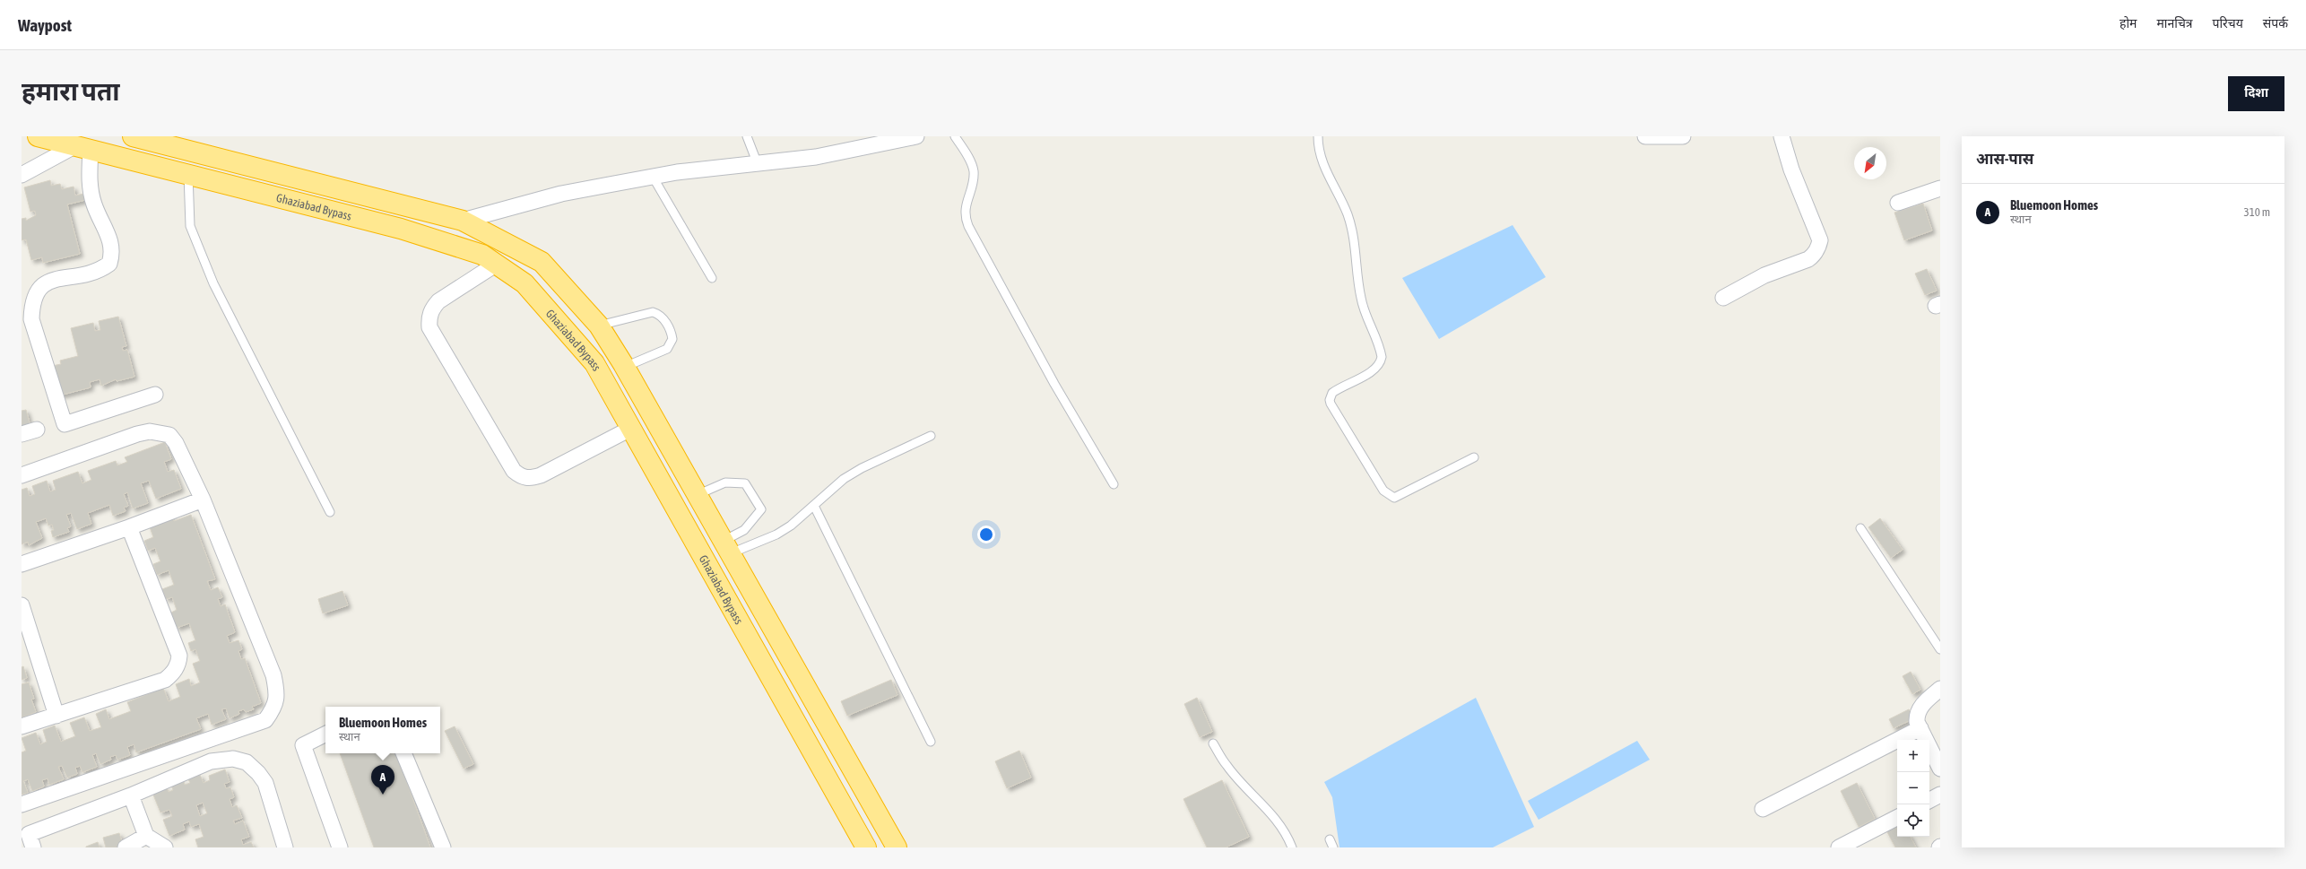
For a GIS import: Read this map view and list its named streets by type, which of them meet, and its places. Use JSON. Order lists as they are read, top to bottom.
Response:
{
  "streets": {
    "highway": ["Ghaziabad Bypass"]
  },
  "north": "bottom left",
  "page": {
    "header": "Waypost",
    "nav": [
      "होम",
      "मानचित्र",
      "परिचय",
      "संपर्क"
    ],
    "buttons": "दिशा",
    "title": "हमारा पता",
    "heading": "आस-पास",
    "list": [
      {
        "mark": "A",
        "name": "Bluemoon Homes",
        "note": "स्थान",
        "value": "310 m"
      }
    ],
    "popup": ["Bluemoon Homes", "स्थान"],
    "map_buttons": ["+", "−"],
    "pins": "A"
  }
}
